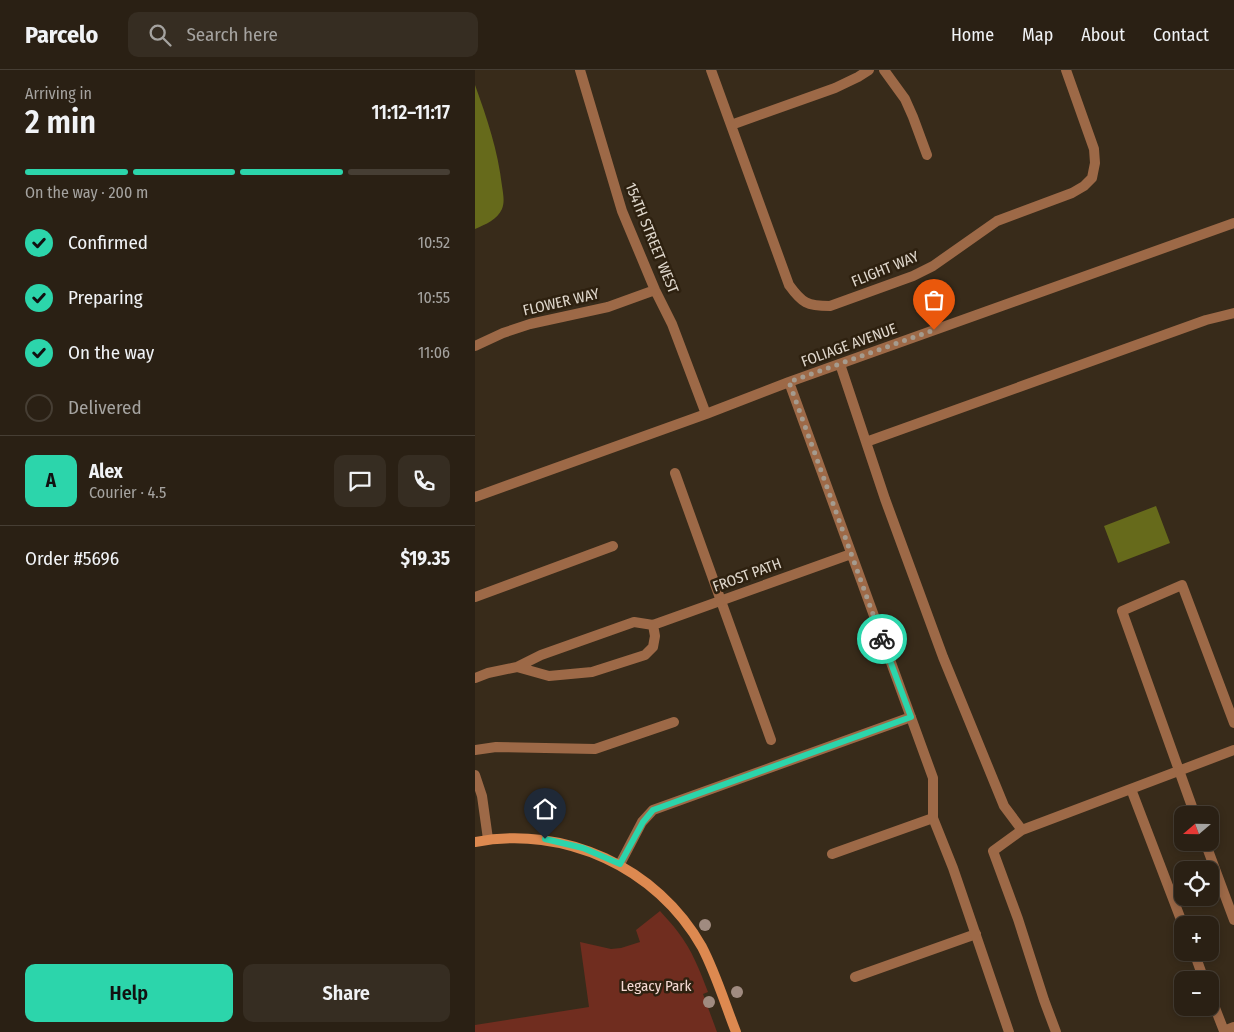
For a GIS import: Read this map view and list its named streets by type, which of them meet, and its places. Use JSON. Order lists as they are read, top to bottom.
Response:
{
  "streets": {
    "street": [
      "154TH STREET WEST",
      "FLIGHT WAY",
      "FLOWER WAY",
      "FOLIAGE AVENUE",
      "FROST PATH"
    ]
  },
  "crossings": [
    ["154TH STREET WEST", "FLOWER WAY"],
    ["154TH STREET WEST", "FOLIAGE AVENUE"]
  ],
  "parks": ["Legacy Park"],
  "north": "left",
  "page": {
    "header": "Parcelo",
    "search": "Search here",
    "nav": [
      "Home",
      "Map",
      "About",
      "Contact"
    ],
    "heading": ["2 min", "Arriving in", "11:12–11:17"],
    "panel": [
      "Alex",
      "Courier · 4.5",
      "Order #5696",
      "$19.35"
    ],
    "bar": "On the way · 200 m",
    "list": [
      ["Confirmed", "10:52"],
      ["Preparing", "10:55"],
      ["On the way", "11:06"],
      "Delivered"
    ],
    "round": "A",
    "map_buttons": ["+", "−"],
    "buttons": ["Help", "Share"]
  }
}
